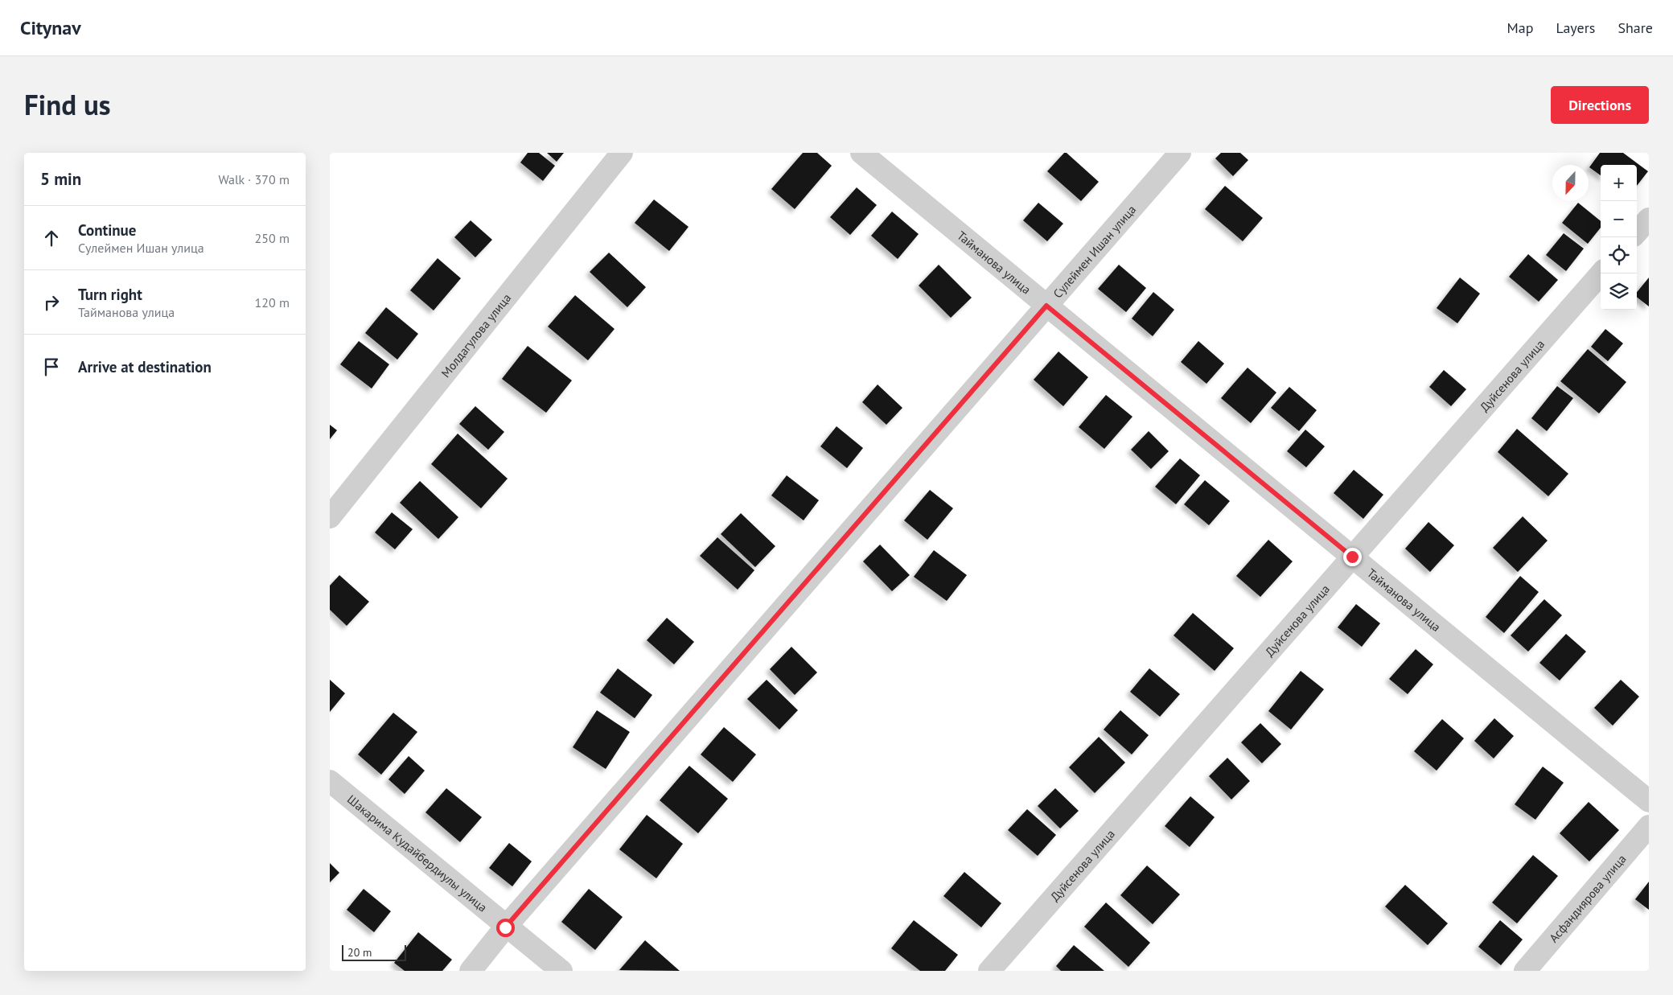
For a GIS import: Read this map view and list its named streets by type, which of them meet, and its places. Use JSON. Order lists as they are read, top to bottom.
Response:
{
  "streets": {
    "street": [
      "Сулеймен Ишан улица",
      "Тайманова улица",
      "Молдагулова улица",
      "Дуйсенова улица",
      "Шакарима Кудайбердиулы улица",
      "Асфандиярова улица"
    ]
  },
  "crossings": [
    ["Сулеймен Ишан улица", "Тайманова улица"],
    ["Сулеймен Ишан улица", "Шакарима Кудайбердиулы улица"],
    ["Тайманова улица", "Дуйсенова улица"]
  ],
  "scale_bar": "20 m",
  "north": "bottom",
  "page": {
    "header": "Citynav",
    "nav": ["Map", "Layers", "Share"],
    "title": "Find us",
    "buttons": "Directions",
    "heading": ["5 min", "Walk · 370 m"],
    "map_buttons": ["+", "−"],
    "list": [
      ["Continue", "Сулеймен Ишан улица", "250 m"],
      ["Turn right", "Тайманова улица", "120 m"],
      "Arrive at destination"
    ],
    "scale": "20 m"
  }
}
